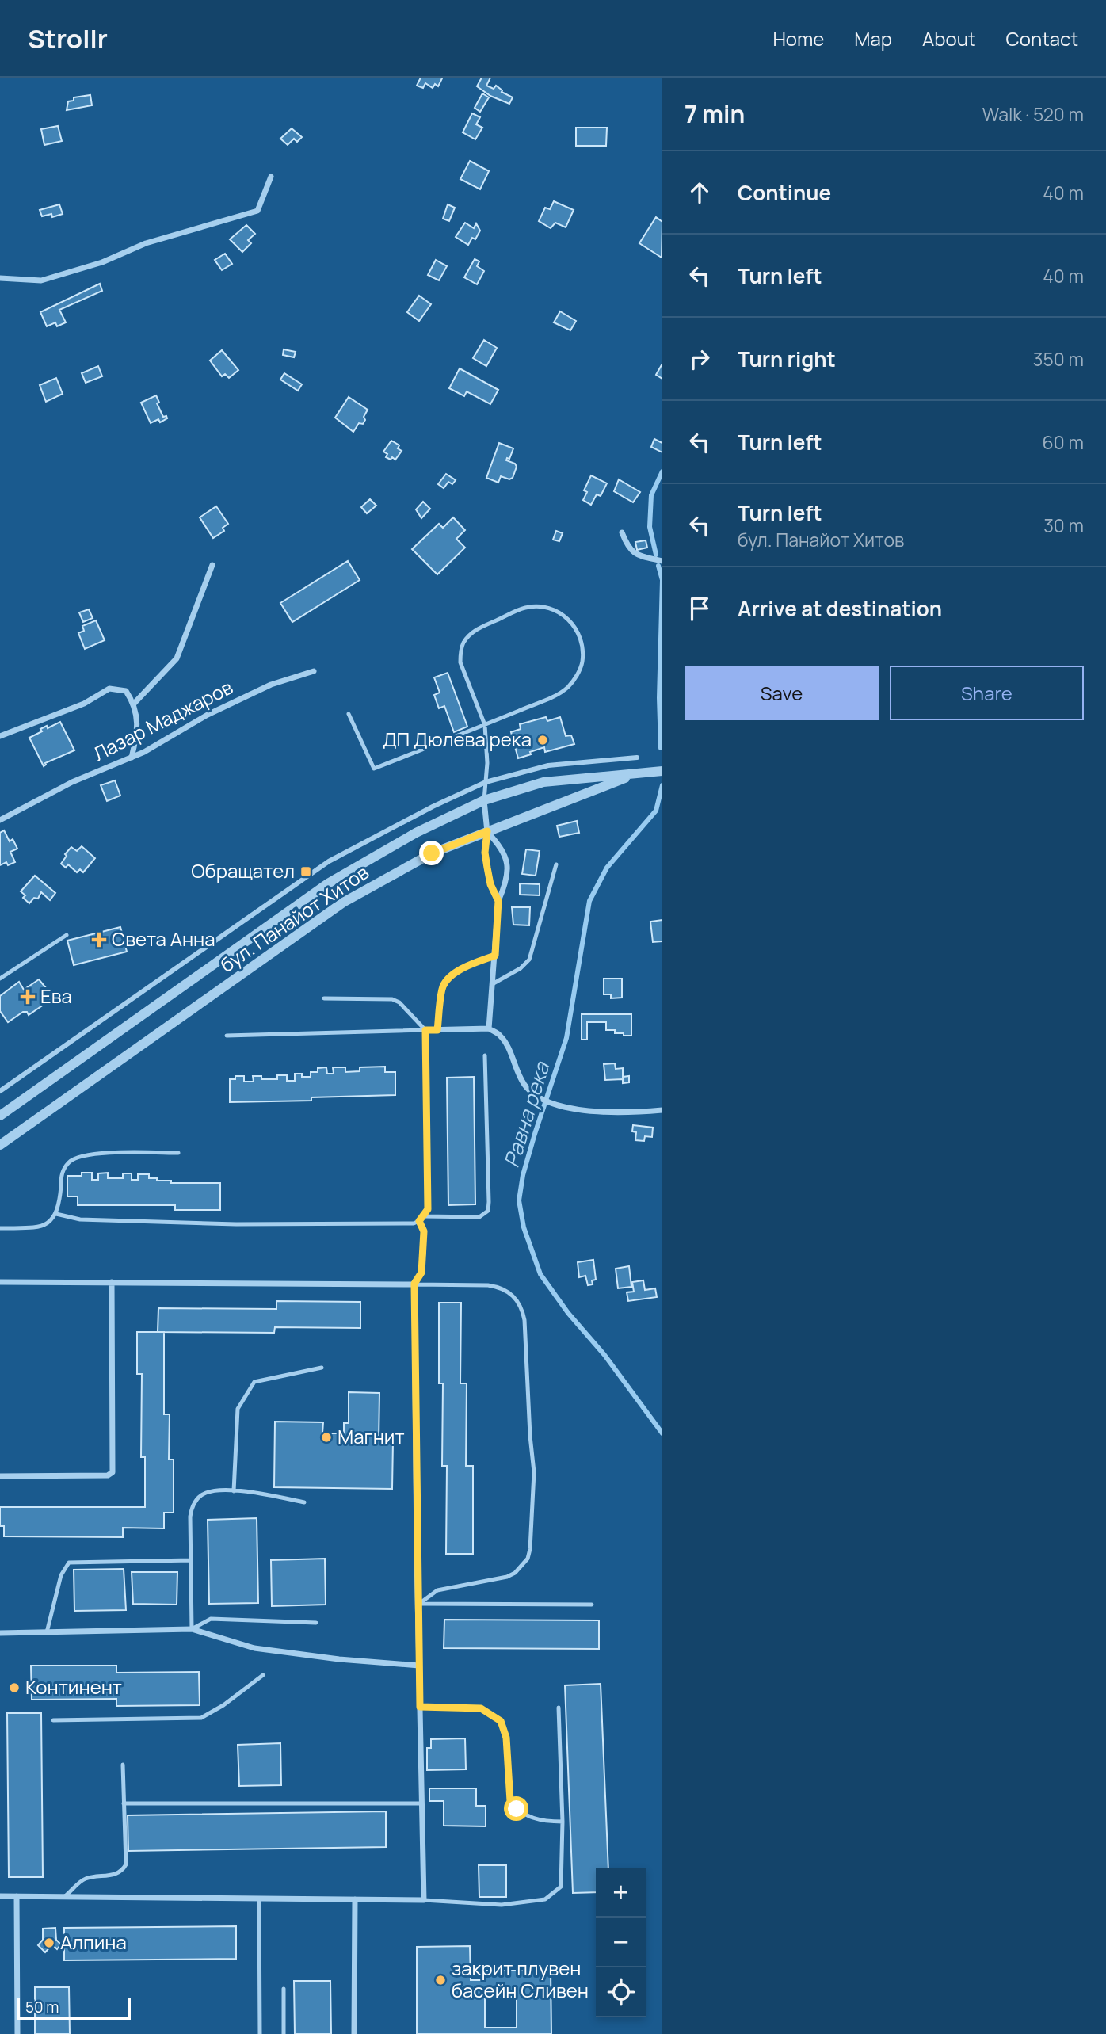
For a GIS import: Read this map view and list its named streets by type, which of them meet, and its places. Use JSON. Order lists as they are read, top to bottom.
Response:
{
  "streets": {
    "street": ["Лазар Маджаров", "бул. Панайот Хитов"]
  },
  "water": ["Равна река"],
  "places": {
    "other": [
      "ДП Дюлева река",
      "Магнит",
      "Континент",
      "Алпина",
      "закрит плувен басейн Сливен"
    ],
    "transit": ["Обращател"],
    "health": ["Света Анна", "Ева"]
  },
  "scale_bar": "50 m",
  "page": {
    "header": "Strollr",
    "nav": [
      "Home",
      "Map",
      "About",
      "Contact"
    ],
    "heading": ["7 min", "Walk · 520 m"],
    "list": [
      ["Continue", "40 m"],
      ["Turn left", "40 m"],
      ["Turn right", "350 m"],
      ["Turn left", "60 m"],
      ["Turn left", "бул. Панайот Хитов", "30 m"],
      "Arrive at destination"
    ],
    "buttons": ["Save", "Share"],
    "map_buttons": ["+", "−"],
    "scale": "50 m"
  }
}
